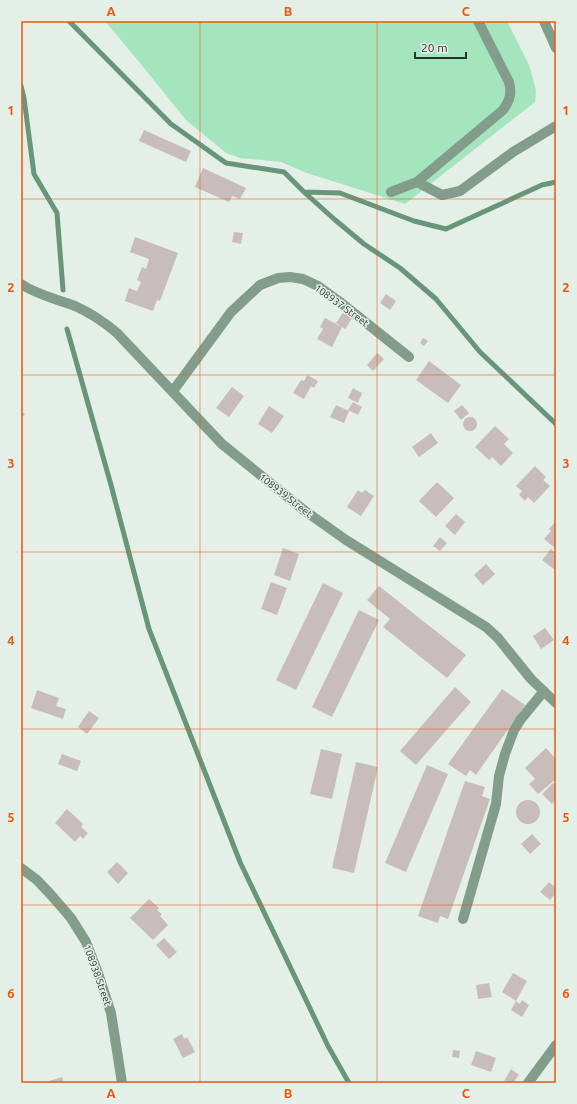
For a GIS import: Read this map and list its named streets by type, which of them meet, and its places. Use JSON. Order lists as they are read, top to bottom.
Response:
{
  "streets": {
    "street": ["108937 Street", "108939 Street", "108938 Street"]
  },
  "crossings": [
    ["108937 Street", "108939 Street"]
  ],
  "scale_bar": "20 m",
  "grid": {
    "columns": ["A", "B", "C"],
    "rows": [
      "1",
      "2",
      "3",
      "4",
      "5",
      "6"
    ]
  }
}
